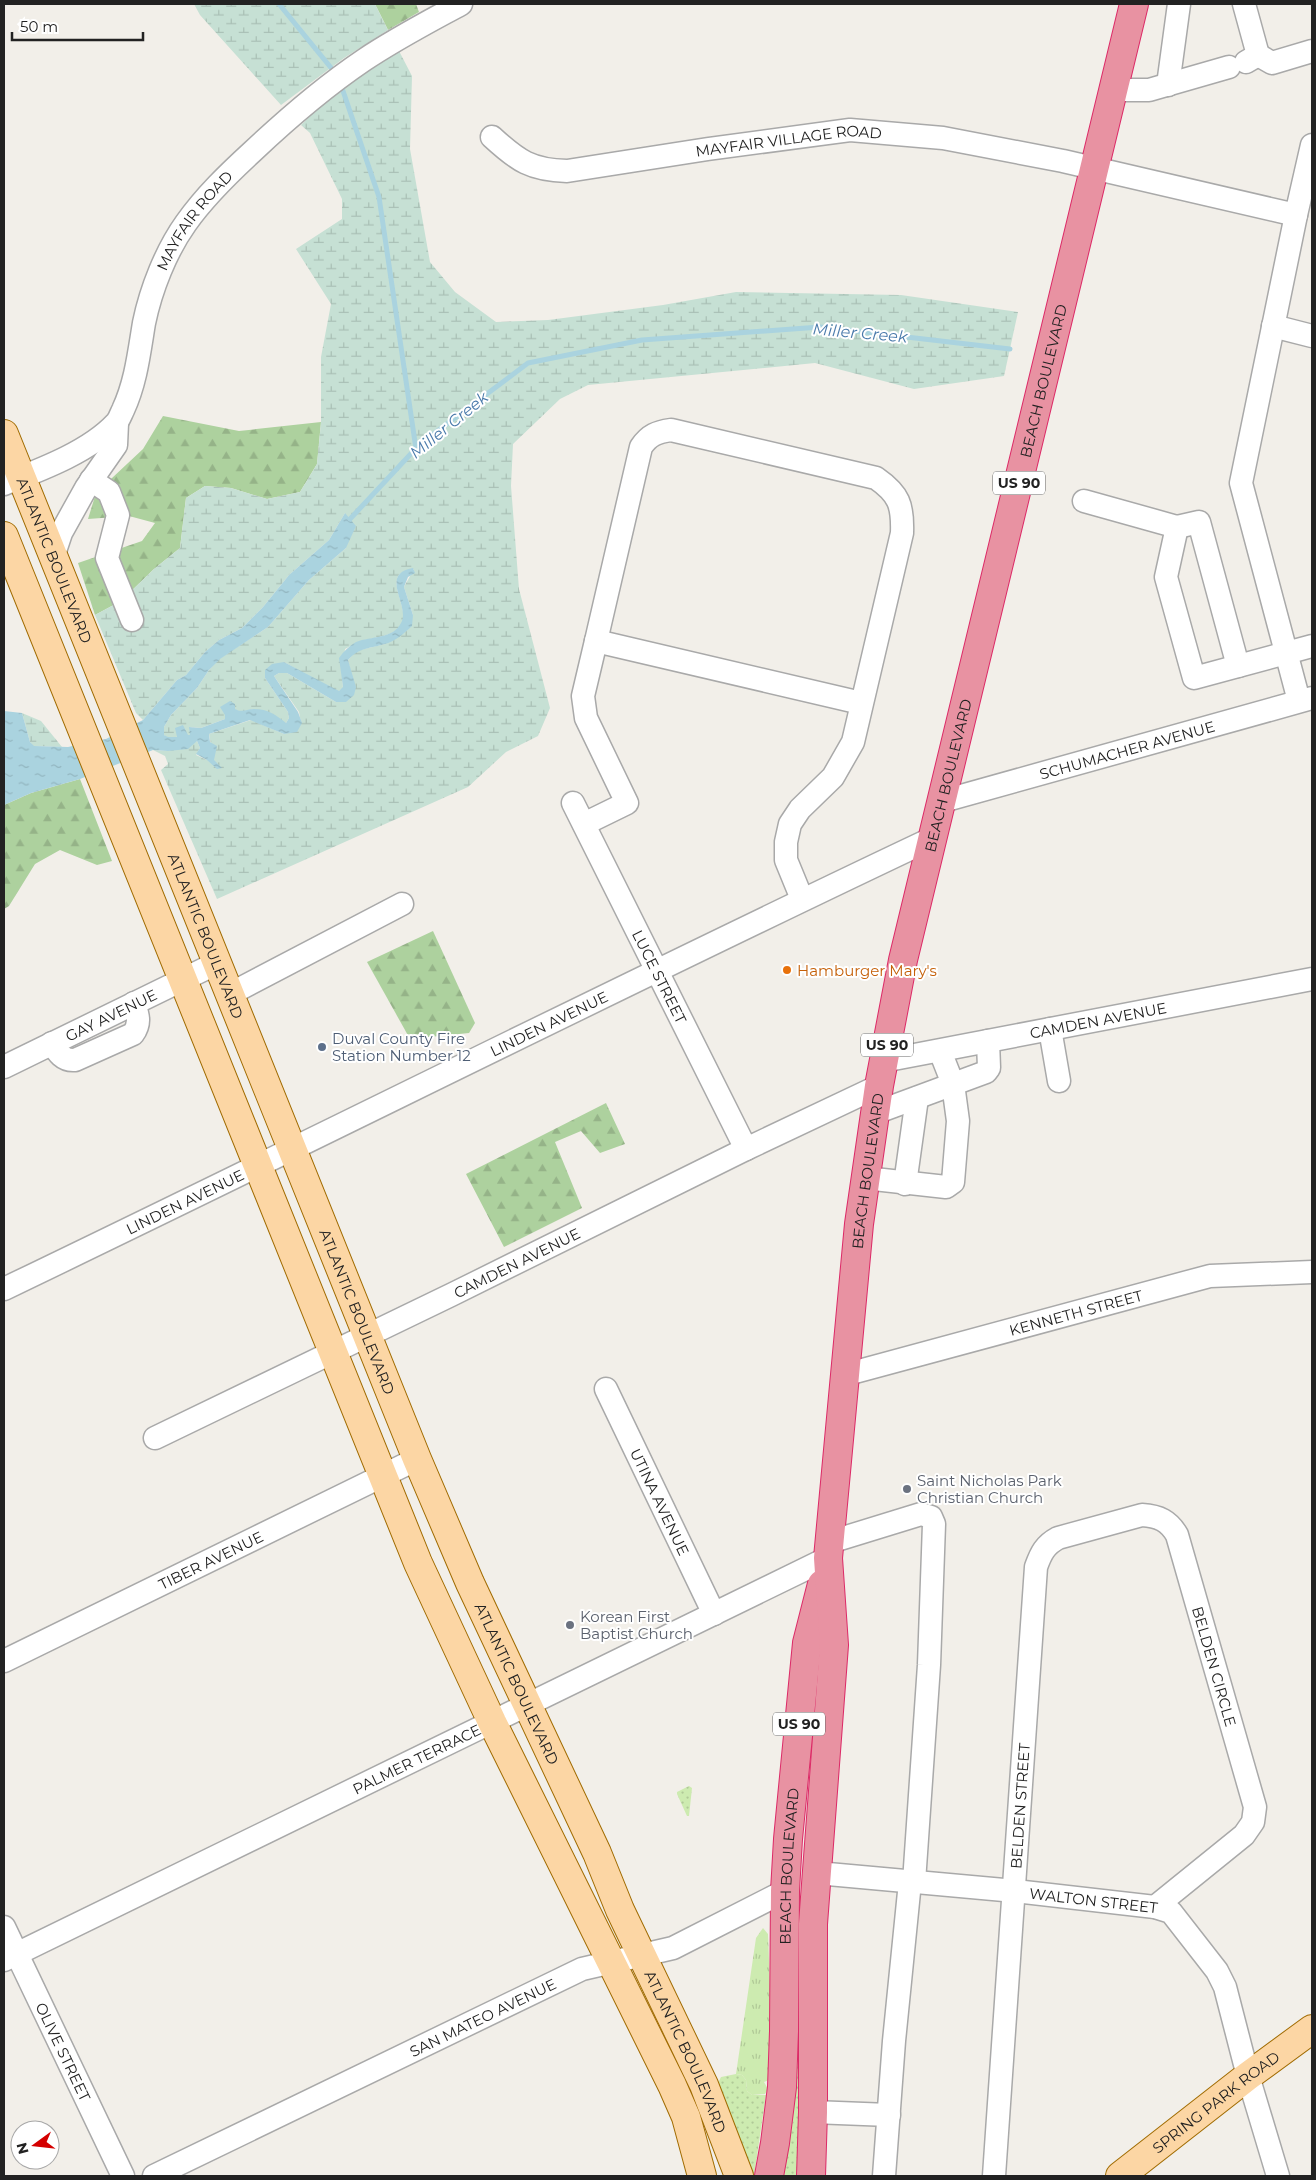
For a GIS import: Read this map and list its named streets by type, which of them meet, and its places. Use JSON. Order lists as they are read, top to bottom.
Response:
{
  "streets": {
    "highway": ["BEACH BOULEVARD", "US 90"],
    "main road": ["ATLANTIC BOULEVARD", "SAN MATEO AVENUE", "SPRING PARK ROAD"],
    "street": [
      "MAYFAIR VILLAGE ROAD",
      "MAYFAIR ROAD",
      "SCHUMACHER AVENUE",
      "LUCE STREET",
      "GAY AVENUE",
      "CAMDEN AVENUE",
      "LINDEN AVENUE",
      "KENNETH STREET",
      "UTINA AVENUE",
      "TIBER AVENUE",
      "BELDEN CIRCLE",
      "PALMER TERRACE",
      "BELDEN STREET",
      "WALTON STREET",
      "OLIVE STREET"
    ]
  },
  "crossings": [
    ["MAYFAIR VILLAGE ROAD", "BEACH BOULEVARD"],
    ["MAYFAIR ROAD", "ATLANTIC BOULEVARD"],
    ["BEACH BOULEVARD", "SCHUMACHER AVENUE"],
    ["BEACH BOULEVARD", "CAMDEN AVENUE"],
    ["BEACH BOULEVARD", "LINDEN AVENUE"],
    ["BEACH BOULEVARD", "KENNETH STREET"],
    ["BEACH BOULEVARD", "PALMER TERRACE"],
    ["BEACH BOULEVARD", "WALTON STREET"],
    ["BEACH BOULEVARD", "SAN MATEO AVENUE"],
    ["ATLANTIC BOULEVARD", "GAY AVENUE"],
    ["ATLANTIC BOULEVARD", "CAMDEN AVENUE"],
    ["ATLANTIC BOULEVARD", "LINDEN AVENUE"],
    ["ATLANTIC BOULEVARD", "TIBER AVENUE"],
    ["ATLANTIC BOULEVARD", "PALMER TERRACE"],
    ["ATLANTIC BOULEVARD", "SAN MATEO AVENUE"],
    ["LUCE STREET", "CAMDEN AVENUE"],
    ["LUCE STREET", "LINDEN AVENUE"],
    ["UTINA AVENUE", "PALMER TERRACE"],
    ["BELDEN CIRCLE", "BELDEN STREET"],
    ["BELDEN CIRCLE", "WALTON STREET"],
    ["PALMER TERRACE", "WALTON STREET"],
    ["PALMER TERRACE", "OLIVE STREET"],
    ["BELDEN STREET", "WALTON STREET"],
    ["WALTON STREET", "SAN MATEO AVENUE"],
    ["WALTON STREET", "SPRING PARK ROAD"]
  ],
  "water": ["Miller Creek"],
  "places": [
    "Hamburger Mary's",
    "Duval County Fire Station Number 12",
    "Saint Nicholas Park Christian Church",
    "Korean First Baptist Church"
  ],
  "scale_bar": "50 m",
  "north": "left"
}
